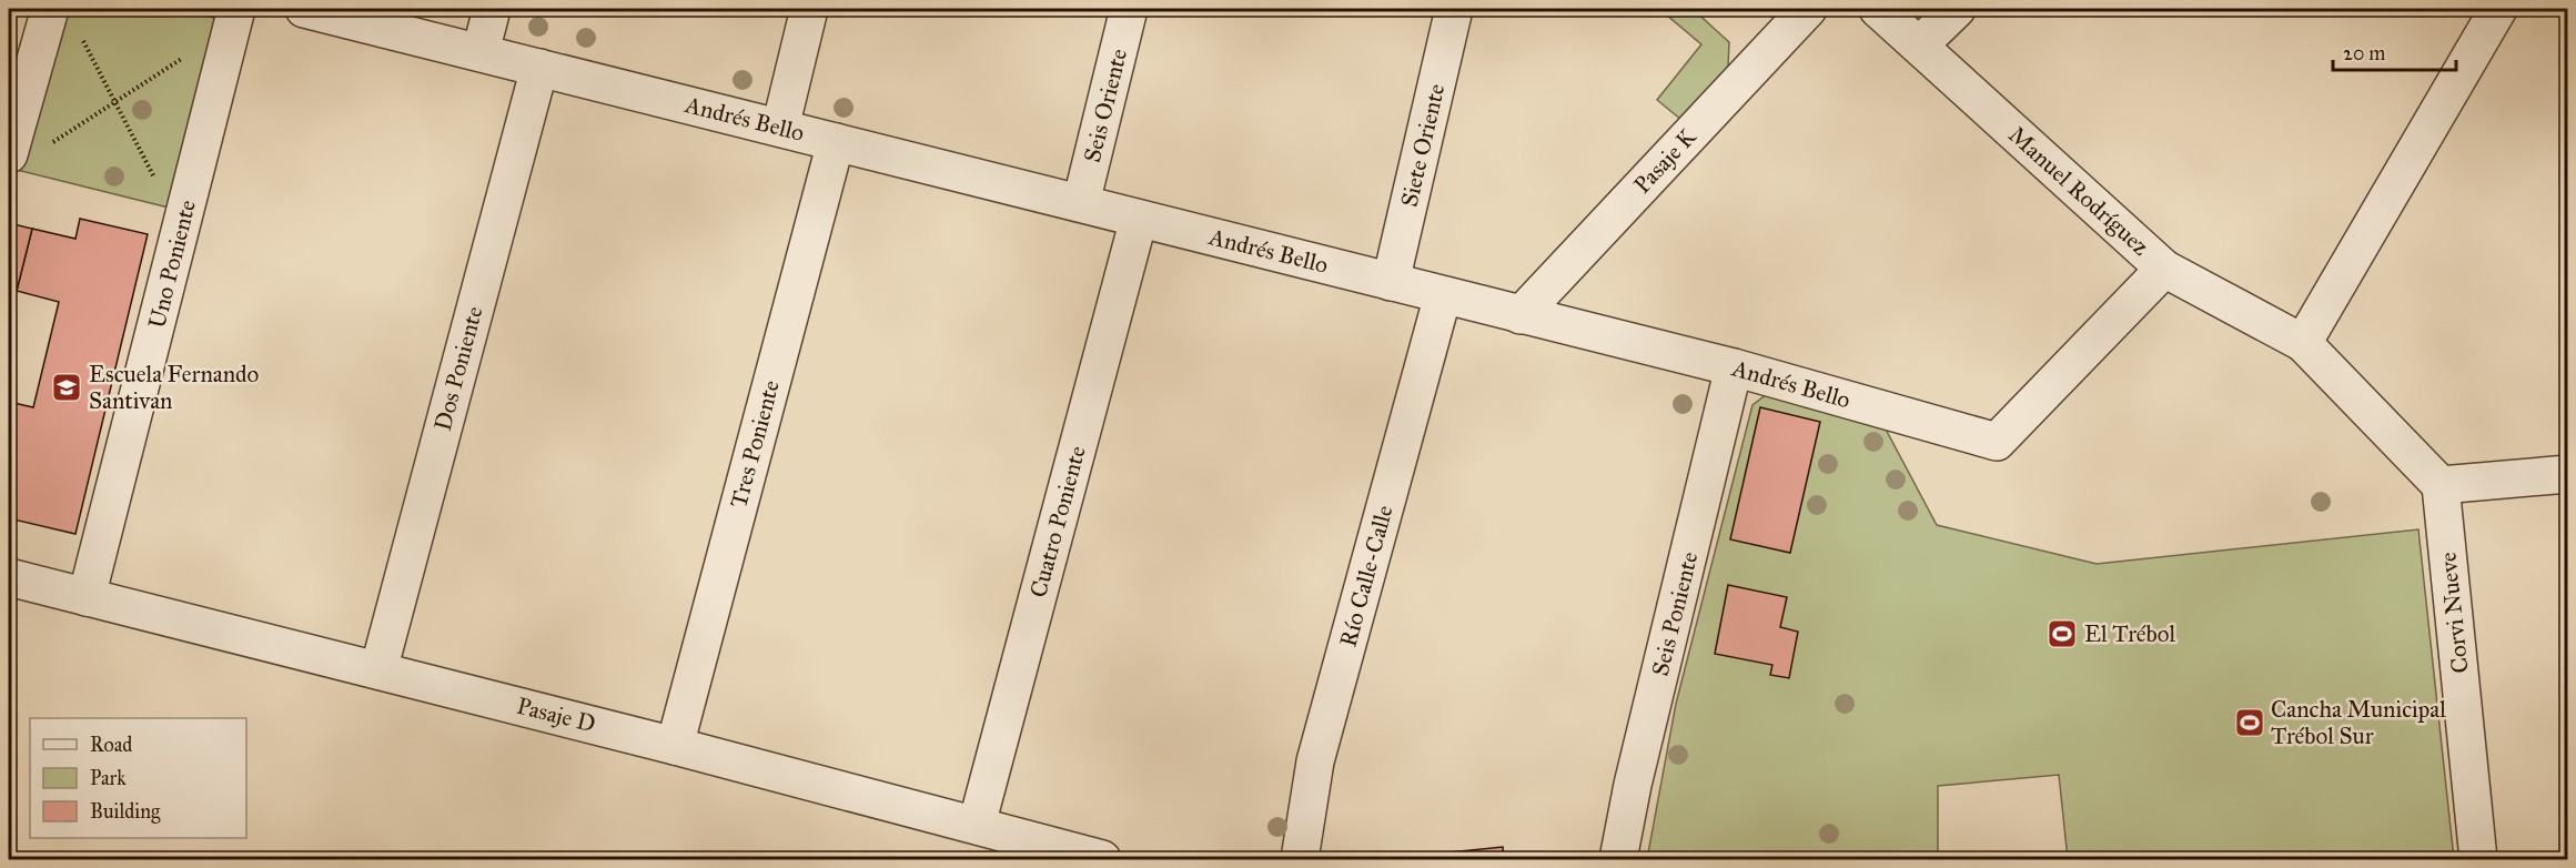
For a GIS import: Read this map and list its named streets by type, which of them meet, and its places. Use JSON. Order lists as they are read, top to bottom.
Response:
{
  "streets": {
    "street": [
      "Seis Oriente",
      "Andrés Bello",
      "Siete Oriente",
      "Pasaje K",
      "Manuel Rodríguez",
      "Uno Poniente",
      "Dos Poniente",
      "Tres Poniente",
      "Cuatro Poniente",
      "Río Calle-Calle",
      "Corvi Nueve",
      "Seis Poniente",
      "Pasaje D"
    ]
  },
  "crossings": [
    ["Seis Oriente", "Andrés Bello"],
    ["Andrés Bello", "Siete Oriente"],
    ["Andrés Bello", "Pasaje K"],
    ["Andrés Bello", "Manuel Rodríguez"],
    ["Andrés Bello", "Dos Poniente"],
    ["Andrés Bello", "Tres Poniente"],
    ["Andrés Bello", "Cuatro Poniente"],
    ["Andrés Bello", "Río Calle-Calle"],
    ["Andrés Bello", "Seis Poniente"],
    ["Manuel Rodríguez", "Corvi Nueve"],
    ["Uno Poniente", "Pasaje D"],
    ["Dos Poniente", "Pasaje D"],
    ["Tres Poniente", "Pasaje D"],
    ["Cuatro Poniente", "Pasaje D"]
  ],
  "places": {
    "school or university": ["Escuela Fernando Santivan"],
    "sports": ["El Trébol", "Cancha Municipal Trébol Sur"]
  },
  "legend": ["Road", "Park", "Building"],
  "scale_bar": "20 m"
}
